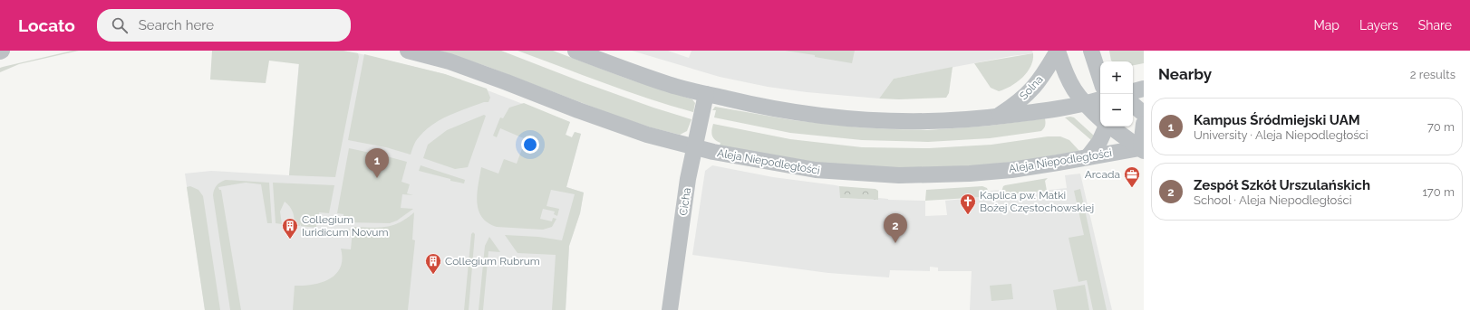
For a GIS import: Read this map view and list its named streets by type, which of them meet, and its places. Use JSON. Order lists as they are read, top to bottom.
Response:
{
  "streets": {
    "street": ["Solna", "Aleja Niepodległości", "Cicha"]
  },
  "crossings": [
    ["Solna", "Aleja Niepodległości"],
    ["Aleja Niepodległości", "Cicha"]
  ],
  "places": {
    "office": ["Arcada"],
    "church": ["Kaplica pw. Matki Bożej Częstochowskiej"],
    "building": ["Collegium Iuridicum Novum", "Collegium Rubrum"]
  },
  "page": {
    "header": "Locato",
    "search": "Search here",
    "nav": ["Map", "Layers", "Share"],
    "heading": ["Nearby", "2 results"],
    "map_buttons": ["+", "−"],
    "list": [
      {
        "mark": "1",
        "name": "Kampus Śródmiejski UAM",
        "note": "University · Aleja Niepodległości",
        "value": "70 m"
      },
      {
        "mark": "2",
        "name": "Zespół Szkół Urszulańskich",
        "note": "School · Aleja Niepodległości",
        "value": "170 m"
      }
    ],
    "pins": ["1", "2"]
  }
}
